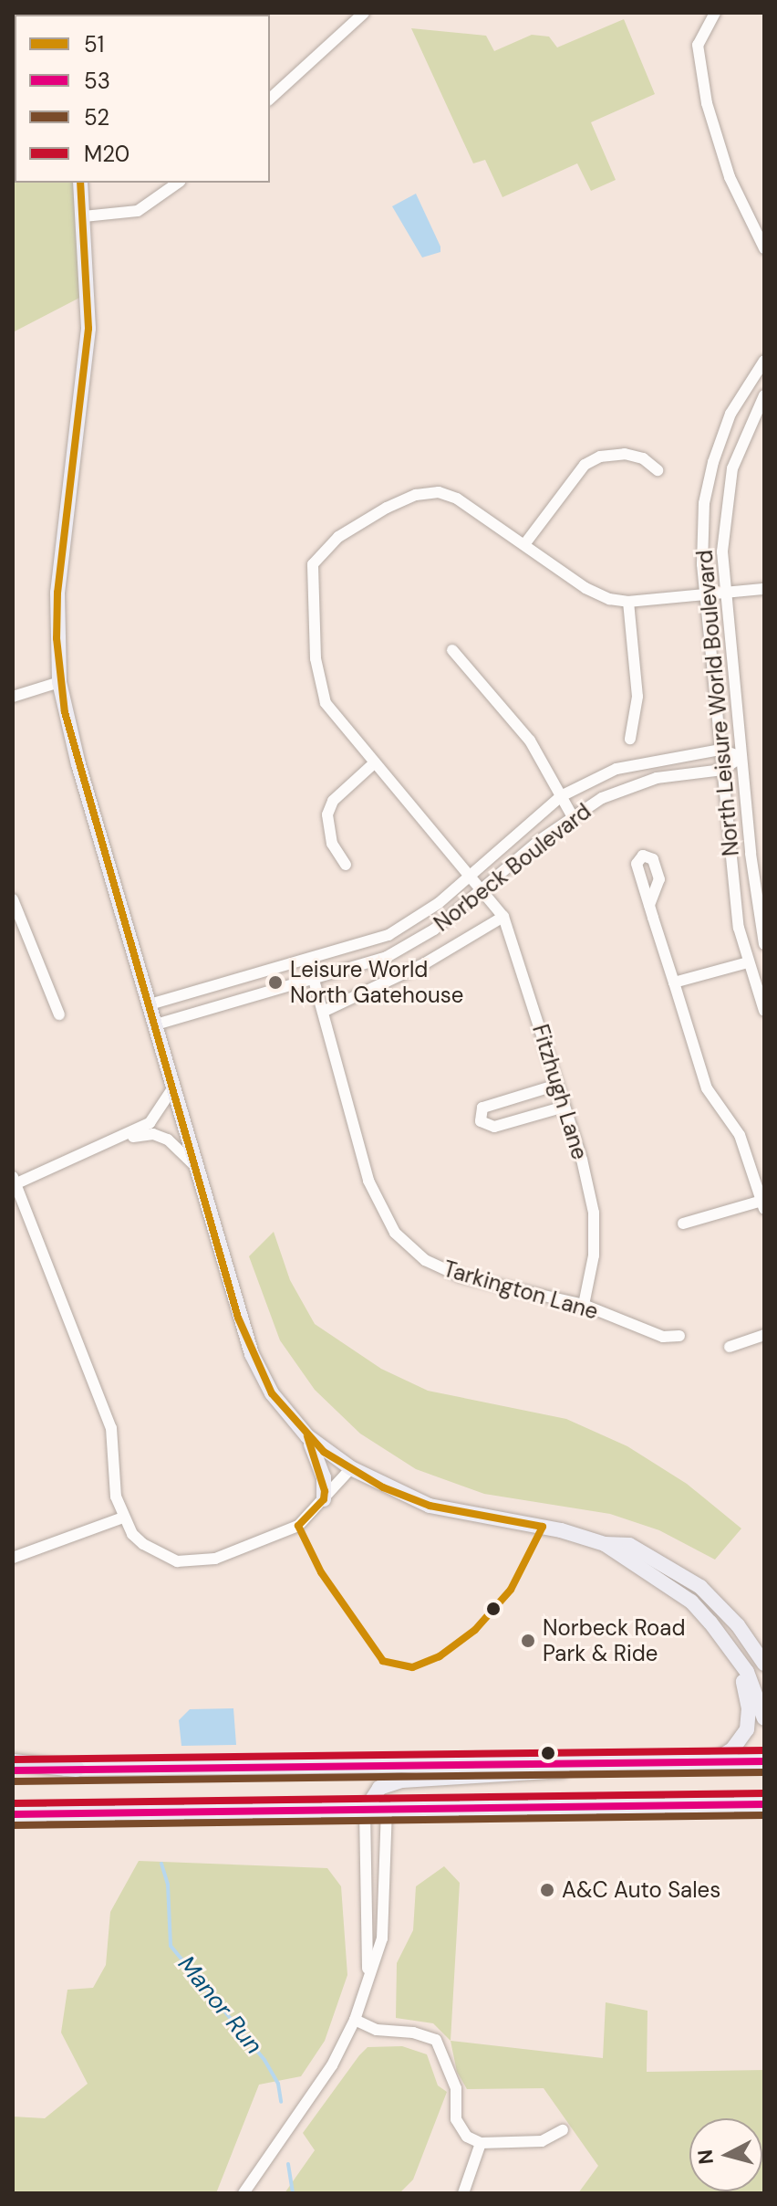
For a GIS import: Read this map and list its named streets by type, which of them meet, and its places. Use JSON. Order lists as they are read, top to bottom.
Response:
{
  "streets": {
    "street": [
      "North Leisure World Boulevard",
      "Norbeck Boulevard",
      "Fitzhugh Lane",
      "Tarkington Lane"
    ]
  },
  "crossings": [
    ["North Leisure World Boulevard", "Norbeck Boulevard"],
    ["Norbeck Boulevard", "Fitzhugh Lane"],
    ["Norbeck Boulevard", "Tarkington Lane"],
    ["Fitzhugh Lane", "Tarkington Lane"]
  ],
  "water": ["Manor Run"],
  "places": ["Leisure World North Gatehouse", "Norbeck Road Park & Ride", "A&C Auto Sales"],
  "lines": [
    "transit line 51",
    "transit line M20",
    "transit line 53",
    "transit line 52"
  ],
  "legend": [
    "51",
    "53",
    "52",
    "M20"
  ],
  "north": "left"
}
